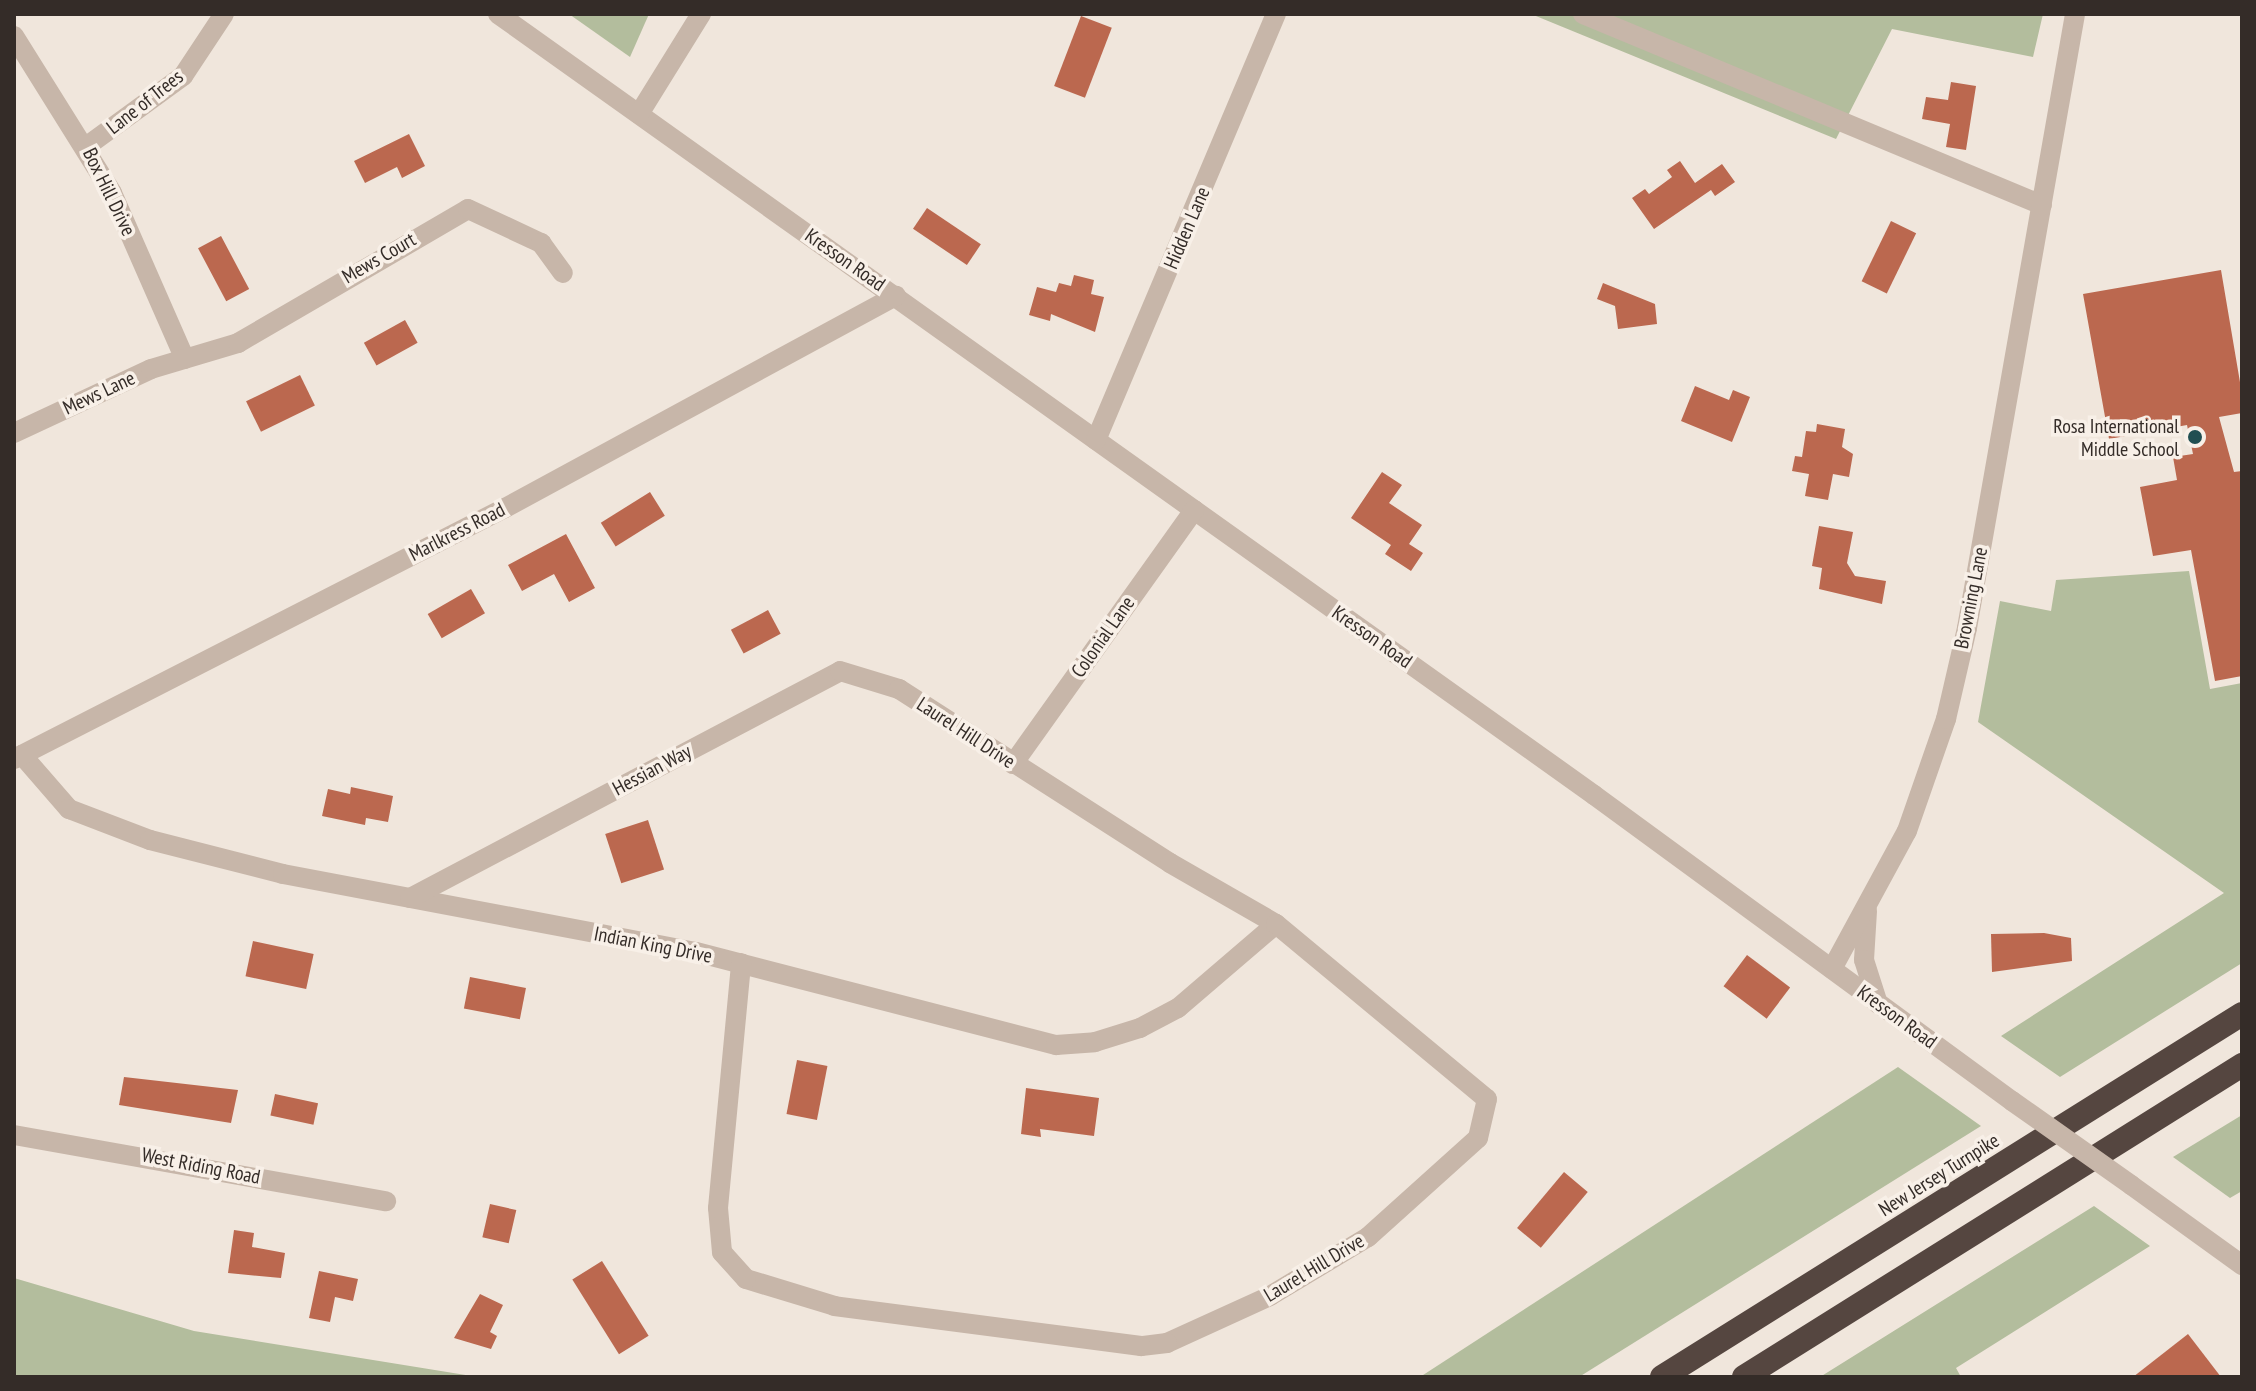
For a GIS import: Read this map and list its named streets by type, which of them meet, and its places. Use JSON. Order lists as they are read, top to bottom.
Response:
{
  "streets": {
    "highway": ["New Jersey Turnpike"],
    "street": [
      "Lane of Trees",
      "Box Hill Drive",
      "Hidden Lane",
      "Mews Court",
      "Kresson Road",
      "Mews Lane",
      "Marlkress Road",
      "Browning Lane",
      "Colonial Lane",
      "Laurel Hill Drive",
      "Hessian Way",
      "Indian King Drive",
      "West Riding Road"
    ]
  },
  "crossings": [
    ["Lane of Trees", "Box Hill Drive"],
    ["Box Hill Drive", "Mews Court"],
    ["Box Hill Drive", "Mews Lane"],
    ["Hidden Lane", "Kresson Road"],
    ["Mews Court", "Mews Lane"],
    ["Kresson Road", "Marlkress Road"],
    ["Kresson Road", "Browning Lane"],
    ["Kresson Road", "Colonial Lane"],
    ["Marlkress Road", "Indian King Drive"],
    ["Colonial Lane", "Laurel Hill Drive"],
    ["Laurel Hill Drive", "Hessian Way"],
    ["Laurel Hill Drive", "Indian King Drive"],
    ["Hessian Way", "Indian King Drive"]
  ],
  "places": ["Rosa International Middle School"]
}
